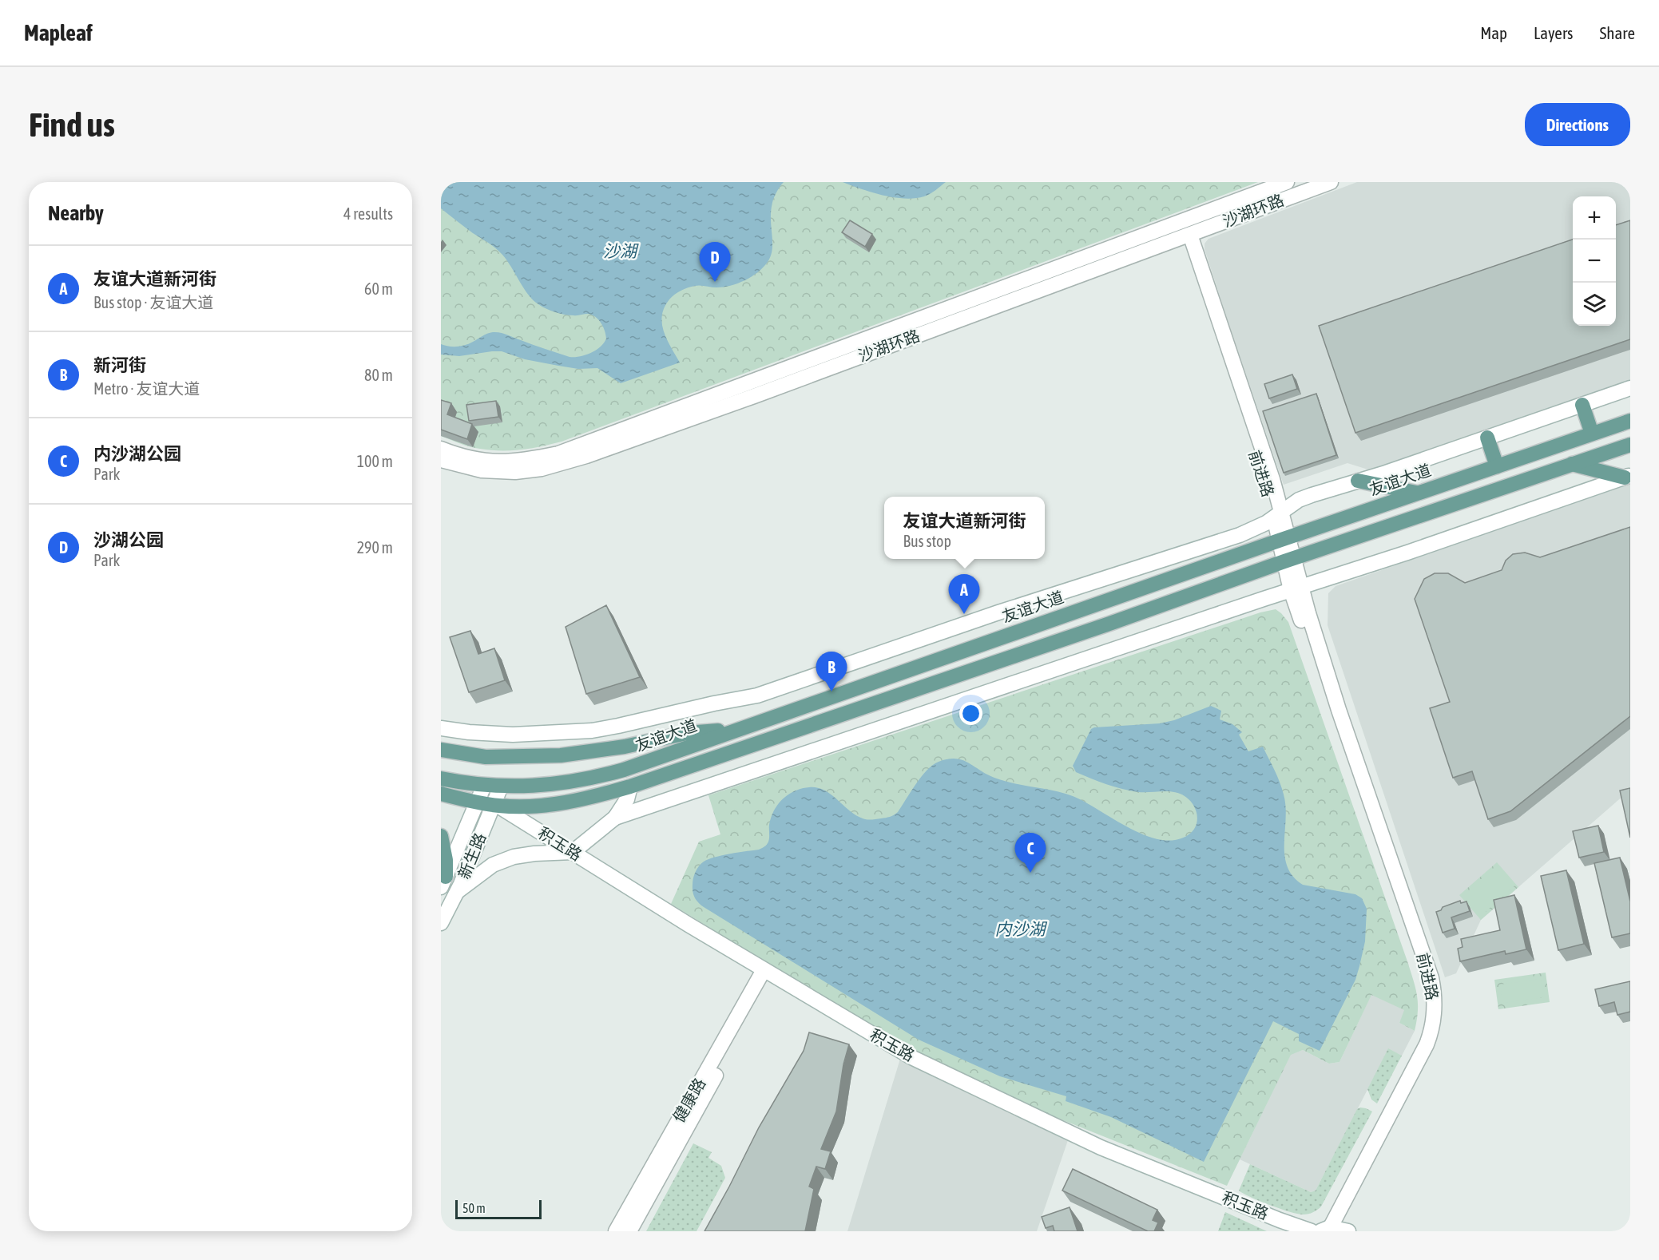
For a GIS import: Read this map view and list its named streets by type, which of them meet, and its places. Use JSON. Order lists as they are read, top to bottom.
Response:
{
  "streets": {
    "main road": [
      "沙湖环路",
      "前进路",
      "友谊大道",
      "积玉路",
      "新生路",
      "健康路"
    ]
  },
  "crossings": [
    ["沙湖环路", "前进路"],
    ["前进路", "友谊大道"],
    ["友谊大道", "新生路"],
    ["积玉路", "新生路"],
    ["积玉路", "健康路"]
  ],
  "water": ["沙湖", "内沙湖"],
  "scale_bar": "50 m",
  "page": {
    "header": "Mapleaf",
    "nav": ["Map", "Layers", "Share"],
    "buttons": "Directions",
    "title": "Find us",
    "heading": ["Nearby", "4 results"],
    "map_buttons": ["+", "−"],
    "pins": [
      "D",
      "A",
      "B",
      "C"
    ],
    "list": [
      {
        "mark": "A",
        "name": "友谊大道新河街",
        "note": "Bus stop · 友谊大道",
        "value": "60 m"
      },
      {
        "mark": "B",
        "name": "新河街",
        "note": "Metro · 友谊大道",
        "value": "80 m"
      },
      {
        "mark": "C",
        "name": "内沙湖公园",
        "note": "Park",
        "value": "100 m"
      },
      {
        "mark": "D",
        "name": "沙湖公园",
        "note": "Park",
        "value": "290 m"
      }
    ],
    "popup": ["友谊大道新河街", "Bus stop"],
    "scale": "50 m"
  }
}
